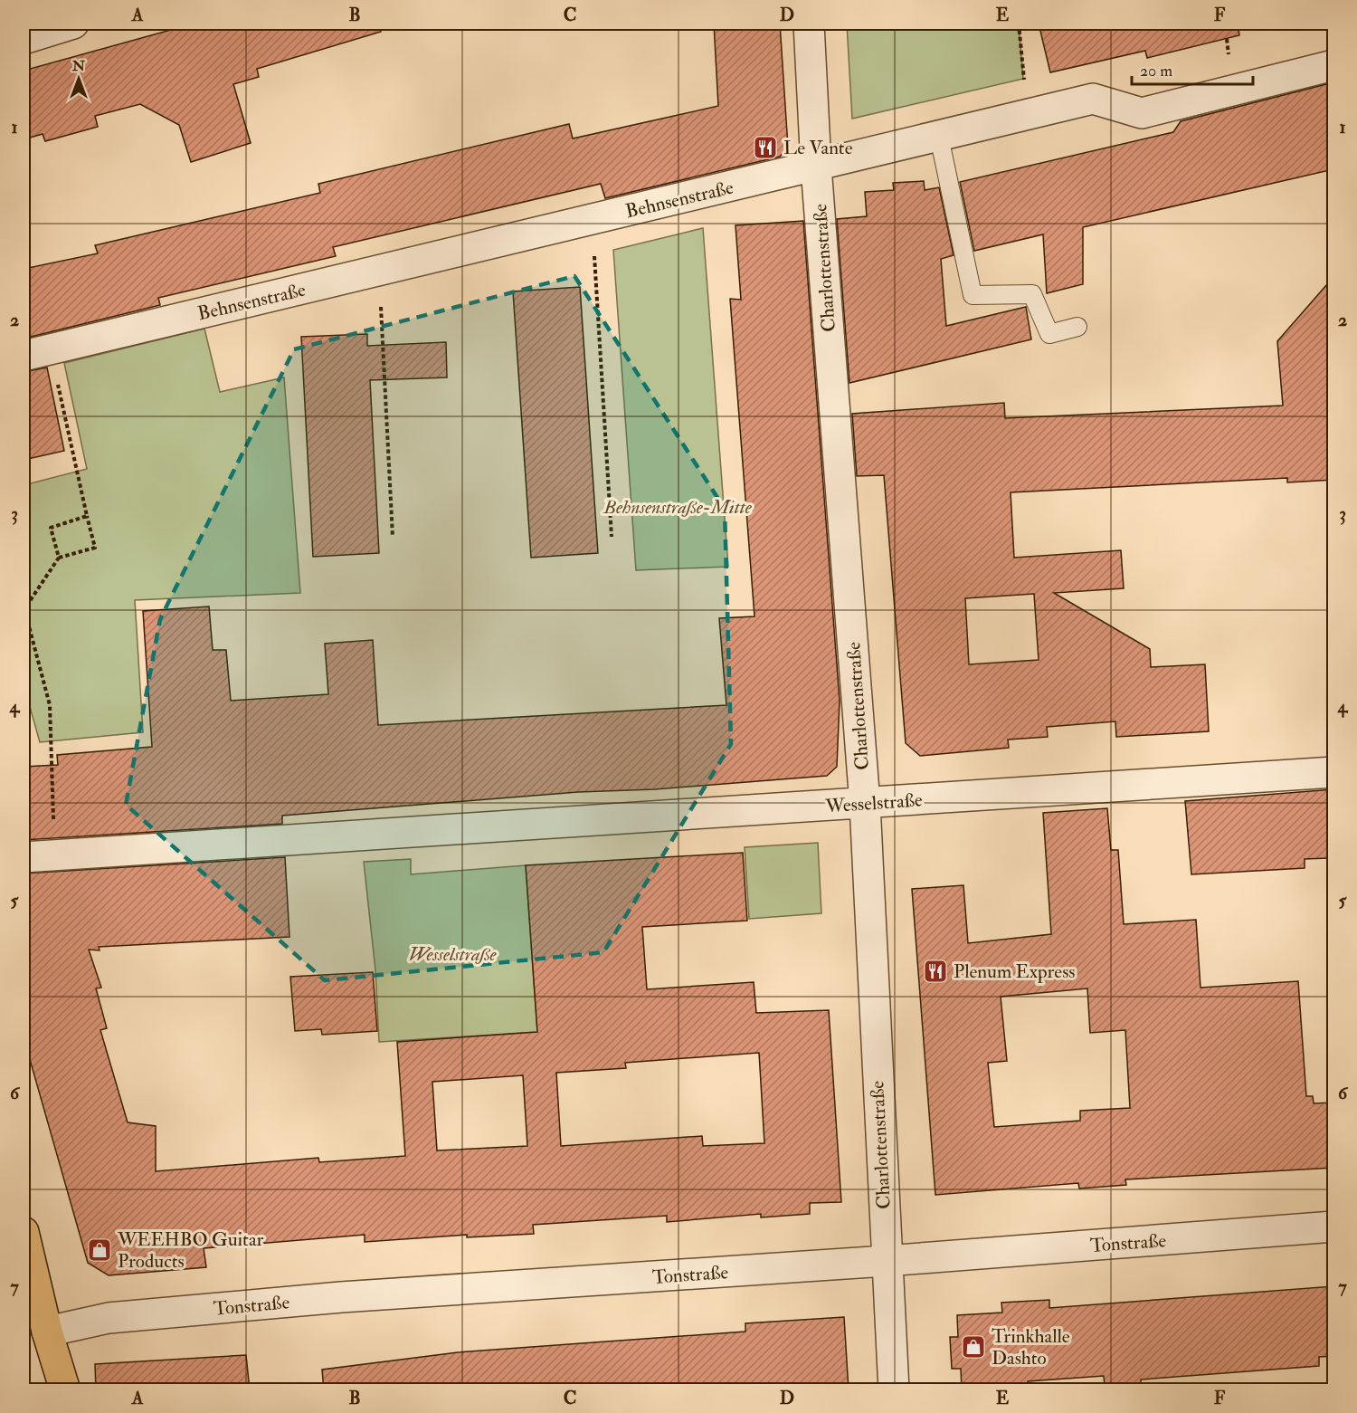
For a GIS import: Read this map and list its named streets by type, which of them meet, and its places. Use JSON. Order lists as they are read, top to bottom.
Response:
{
  "streets": {
    "street": [
      "Behnsenstraße",
      "Charlottenstraße",
      "Wesselstraße",
      "Tonstraße"
    ]
  },
  "crossings": [
    ["Behnsenstraße", "Charlottenstraße"],
    ["Charlottenstraße", "Wesselstraße"],
    ["Charlottenstraße", "Tonstraße"]
  ],
  "parks": ["Behnsenstraße-Mitte", "Wesselstraße"],
  "places": {
    "restaurant": ["Le Vante", "Plenum Express"],
    "shop": ["WEEHBO Guitar Products", "Trinkhalle Dashto"]
  },
  "scale_bar": "20 m",
  "north": "top",
  "grid": {
    "columns": [
      "A",
      "B",
      "C",
      "D",
      "E",
      "F"
    ],
    "rows": [
      "1",
      "2",
      "3",
      "4",
      "5",
      "6",
      "7"
    ]
  }
}
